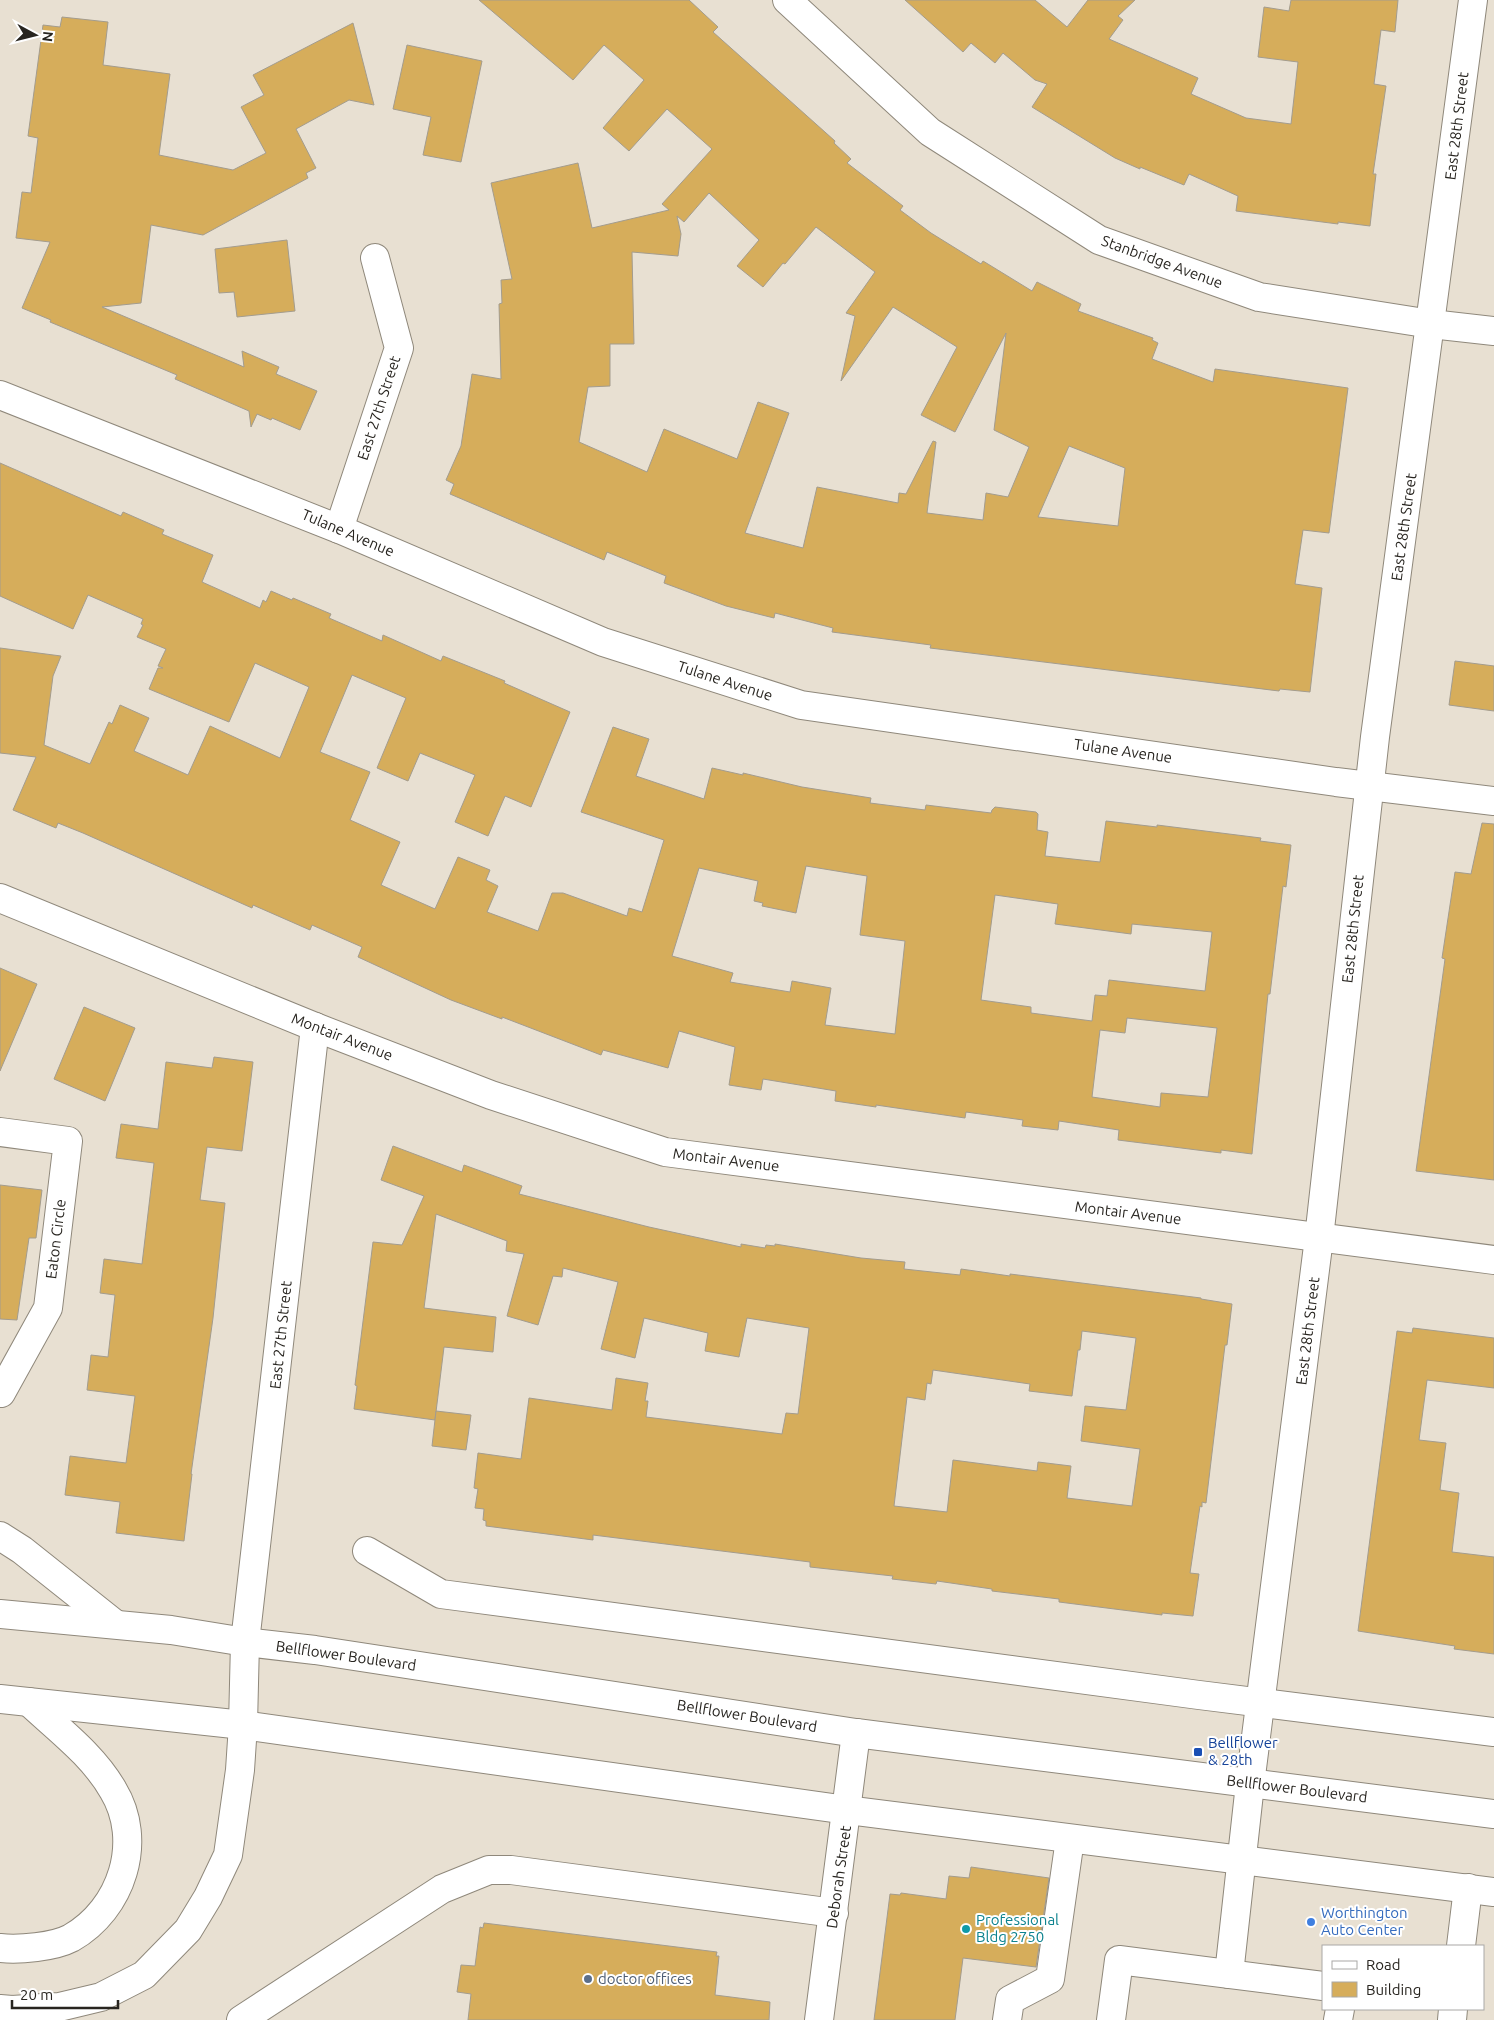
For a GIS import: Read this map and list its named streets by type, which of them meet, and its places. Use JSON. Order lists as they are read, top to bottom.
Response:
{
  "streets": {
    "main road": [
      "East 28th Street",
      "Stanbridge Avenue",
      "East 27th Street",
      "Tulane Avenue",
      "Montair Avenue",
      "Eaton Circle",
      "Bellflower Boulevard",
      "Deborah Street"
    ]
  },
  "crossings": [
    ["East 28th Street", "Stanbridge Avenue"],
    ["East 28th Street", "Tulane Avenue"],
    ["East 28th Street", "Montair Avenue"],
    ["East 28th Street", "Bellflower Boulevard"],
    ["East 27th Street", "Tulane Avenue"],
    ["East 27th Street", "Montair Avenue"],
    ["East 27th Street", "Bellflower Boulevard"],
    ["Bellflower Boulevard", "Deborah Street"]
  ],
  "places": {
    "transit": ["Bellflower & 28th"],
    "other": ["Worthington Auto Center", "Professional Bldg 2750", "doctor offices"]
  },
  "legend": ["Road", "Building"],
  "scale_bar": "20 m",
  "north": "right"
}
